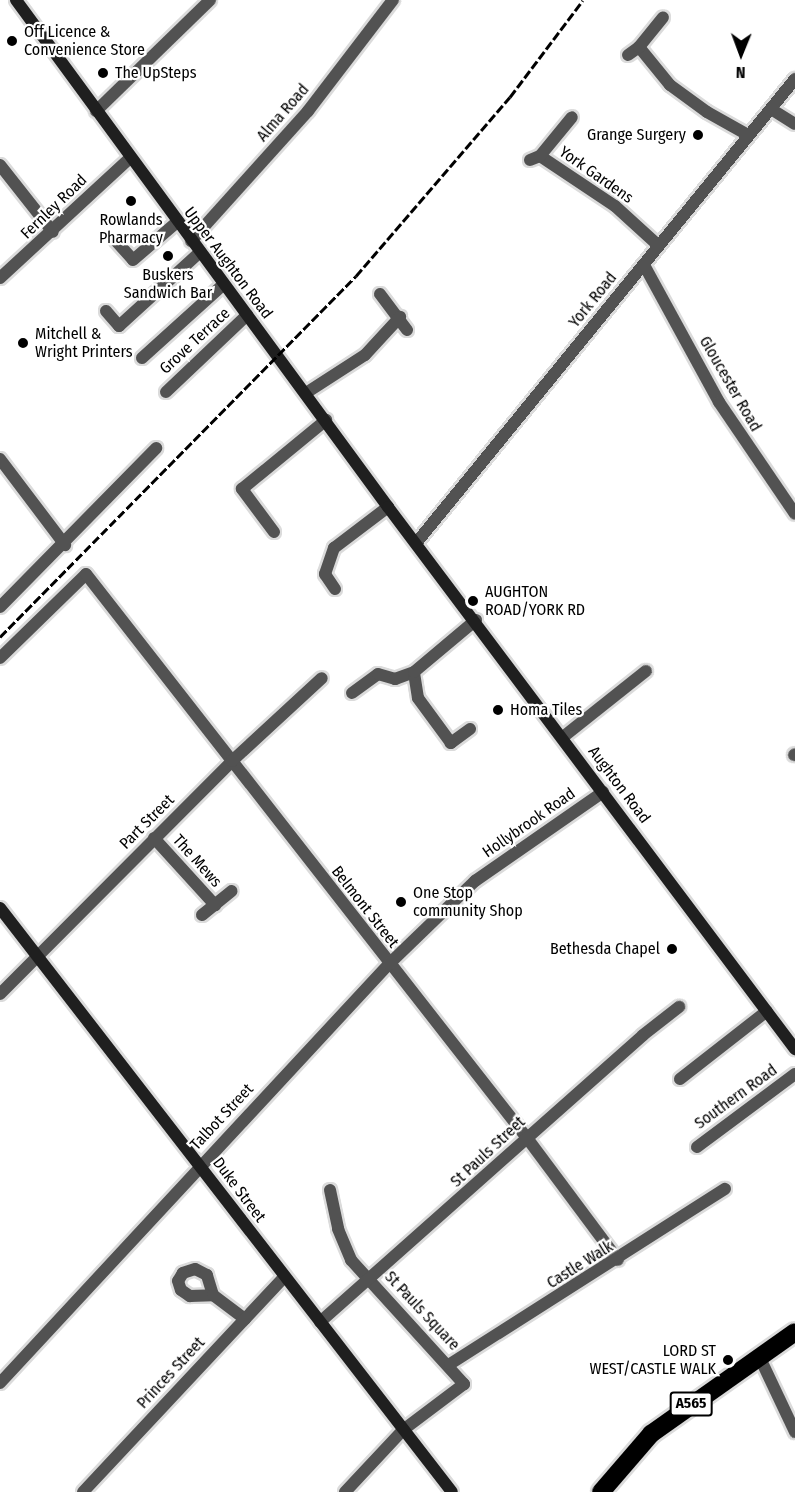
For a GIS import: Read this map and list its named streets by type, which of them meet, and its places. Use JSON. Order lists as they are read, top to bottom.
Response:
{
  "streets": {
    "highway": ["A565"],
    "main road": ["Upper Aughton Road", "Aughton Road", "Duke Street"],
    "street": [
      "Alma Road",
      "York Gardens",
      "Fernley Road",
      "York Road",
      "Grove Terrace",
      "Gloucester Road",
      "Part Street",
      "Hollybrook Road",
      "The Mews",
      "Belmont Street",
      "Southern Road",
      "Talbot Street",
      "St Pauls Street",
      "Castle Walk",
      "St Pauls Square",
      "Princes Street"
    ]
  },
  "crossings": [
    ["Alma Road", "Upper Aughton Road"],
    ["York Gardens", "York Road"],
    ["Fernley Road", "Upper Aughton Road"],
    ["Upper Aughton Road", "York Road"],
    ["Upper Aughton Road", "Grove Terrace"],
    ["Upper Aughton Road", "Aughton Road"],
    ["York Road", "Gloucester Road"],
    ["York Road", "Aughton Road"],
    ["Aughton Road", "Hollybrook Road"],
    ["Part Street", "The Mews"],
    ["Part Street", "Belmont Street"],
    ["Part Street", "Duke Street"],
    ["Hollybrook Road", "Talbot Street"],
    ["Belmont Street", "Talbot Street"],
    ["Belmont Street", "St Pauls Street"],
    ["Belmont Street", "Castle Walk"],
    ["Talbot Street", "Duke Street"],
    ["St Pauls Street", "Duke Street"],
    ["St Pauls Street", "St Pauls Square"],
    ["Duke Street", "St Pauls Square"],
    ["Duke Street", "Princes Street"],
    ["Castle Walk", "St Pauls Square"]
  ],
  "places": [
    "Off Licence & Convenience Store",
    "The UpSteps",
    "Grange Surgery",
    "Rowlands Pharmacy",
    "Buskers Sandwich Bar",
    "Mitchell & Wright Printers",
    "AUGHTON ROAD/YORK RD",
    "Homa Tiles",
    "One Stop community Shop",
    "Bethesda Chapel",
    "LORD ST WEST/CASTLE WALK"
  ],
  "north": "bottom"
}
